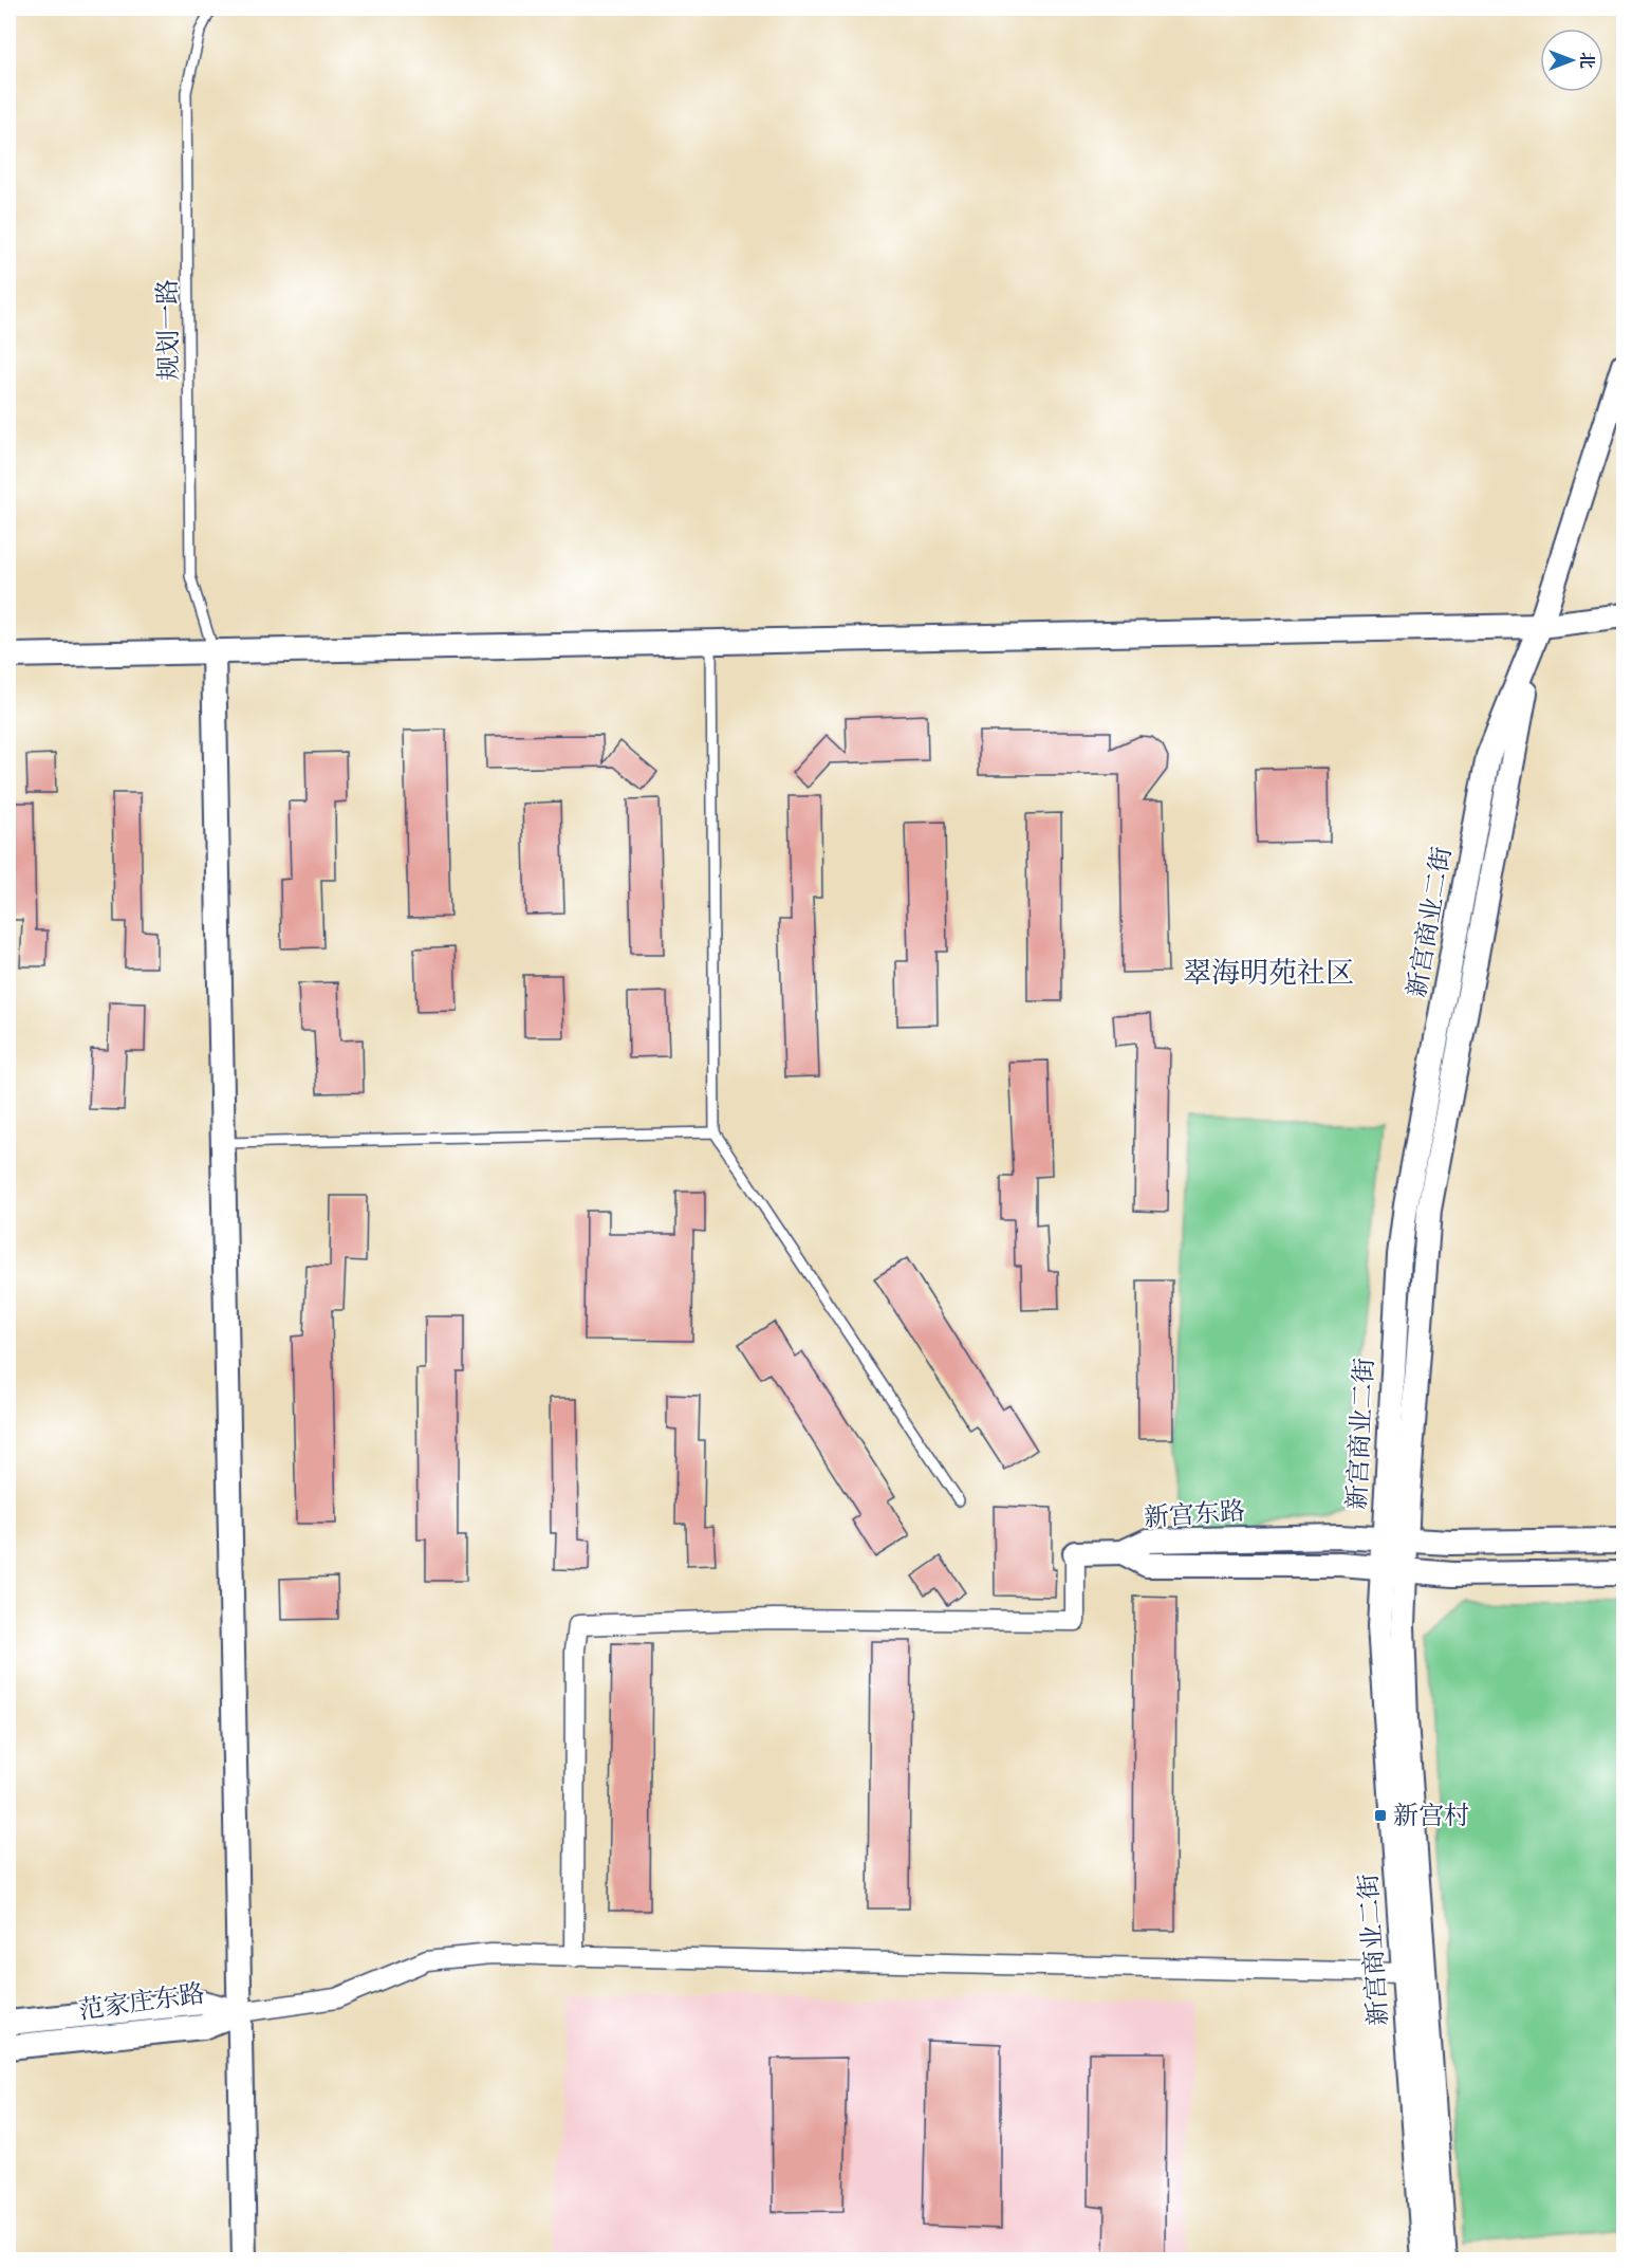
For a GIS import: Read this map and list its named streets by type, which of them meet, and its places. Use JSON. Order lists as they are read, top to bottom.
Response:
{
  "streets": {
    "street": ["新宫商业二街", "新宫东路", "范家庄东路"],
    "lane": ["规划一路"]
  },
  "crossings": [
    ["新宫商业二街", "新宫东路"]
  ],
  "districts": ["翠海明苑社区"],
  "places": {
    "transit": ["新宫村"]
  },
  "north": "right"
}
